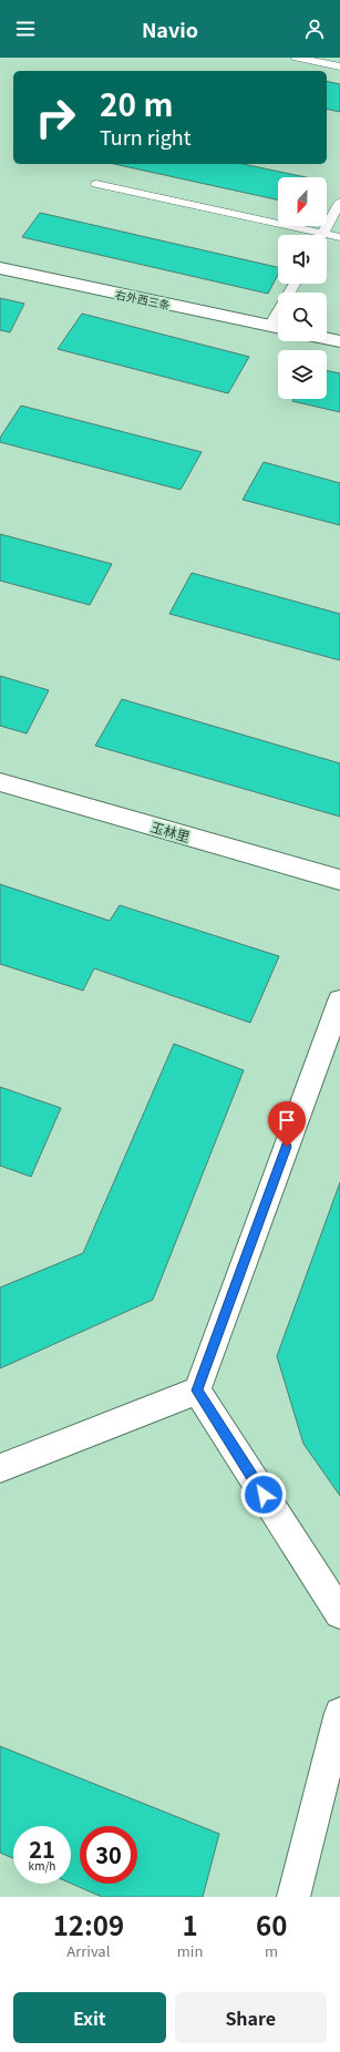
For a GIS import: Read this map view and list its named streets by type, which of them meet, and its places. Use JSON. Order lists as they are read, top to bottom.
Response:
{
  "streets": {
    "street": ["右外西三条", "玉林里"]
  },
  "north": "bottom",
  "page": {
    "header": "Navio",
    "turn": ["20 m", "Turn right"],
    "speed": "21 km/h",
    "limit": "30",
    "eta": [
      "12:09",
      "Arrival",
      "1",
      "min",
      "60",
      "m"
    ],
    "buttons": ["Exit", "Share"]
  }
}
